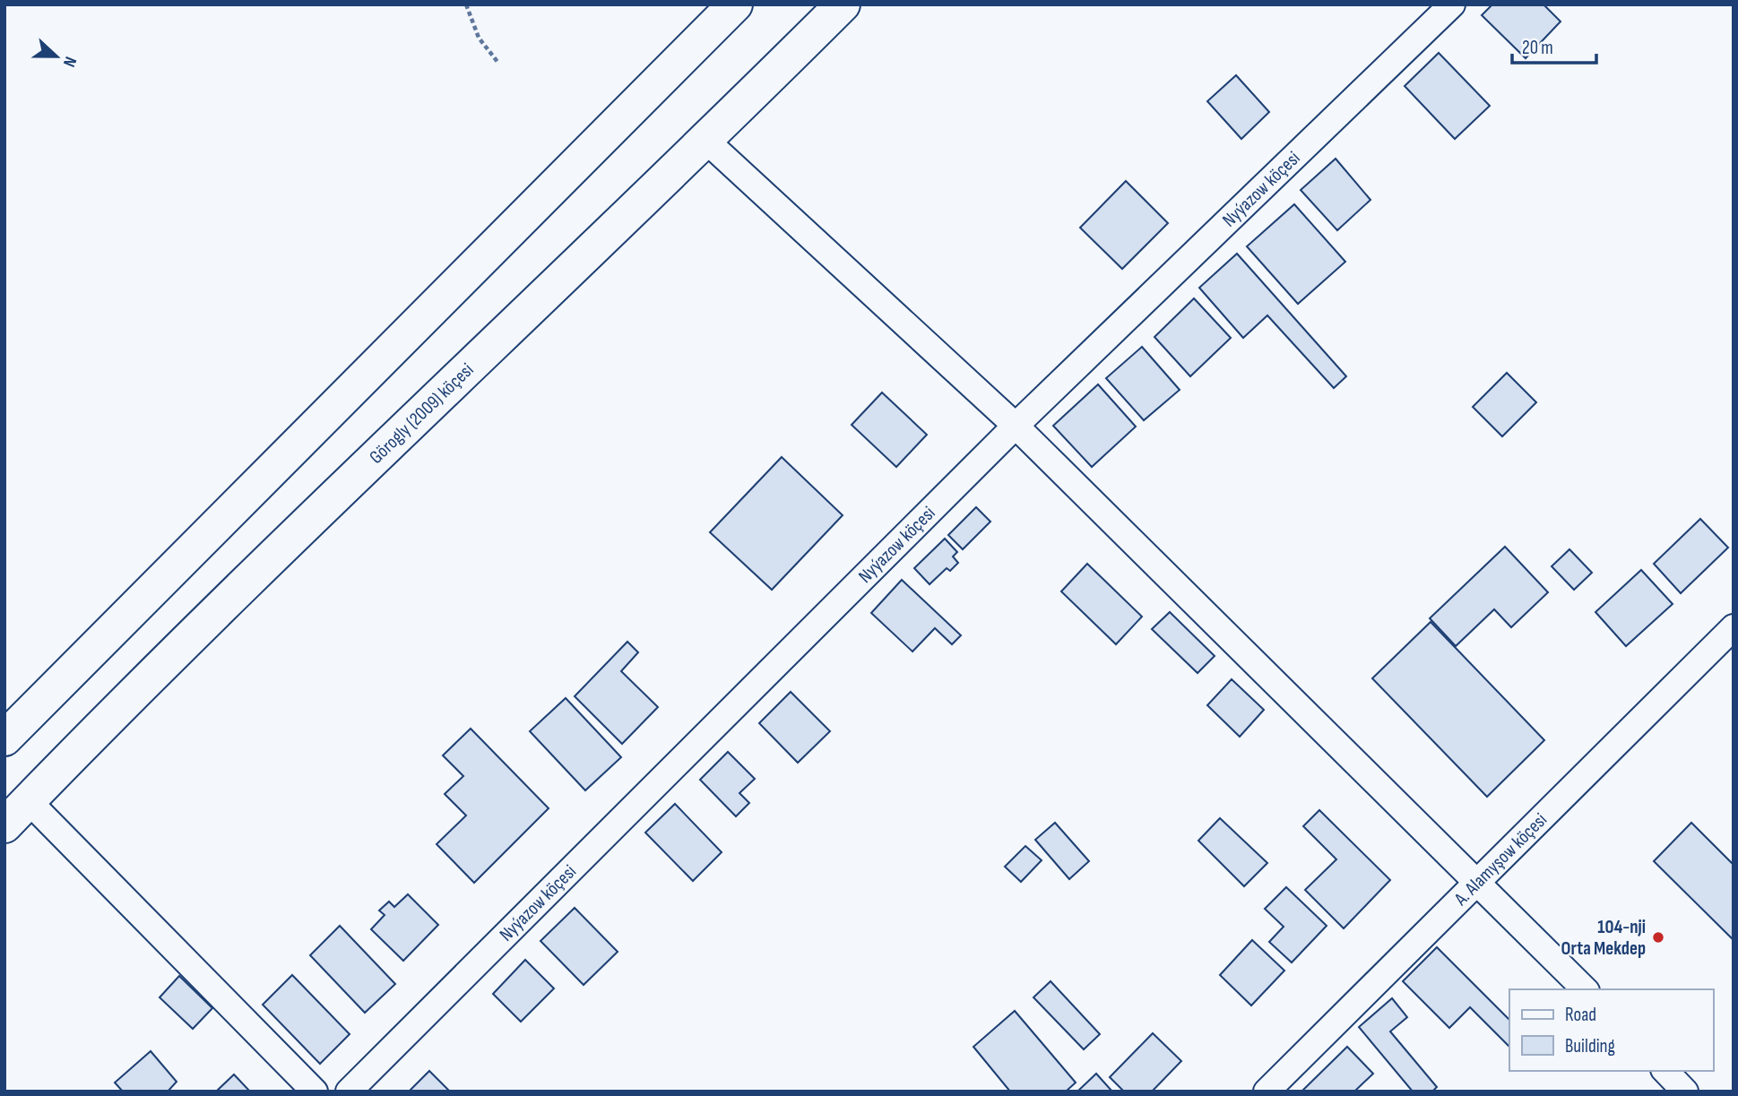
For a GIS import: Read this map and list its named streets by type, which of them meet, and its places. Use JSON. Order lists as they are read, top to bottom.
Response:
{
  "streets": {
    "main road": ["Görogly (2009) köçesi"],
    "street": ["Nyýazow köçesi", "A. Alamyşow köçesi"]
  },
  "places": ["104-nji Orta Mekdep"],
  "legend": ["Road", "Building"],
  "scale_bar": "20 m",
  "north": "right"
}
